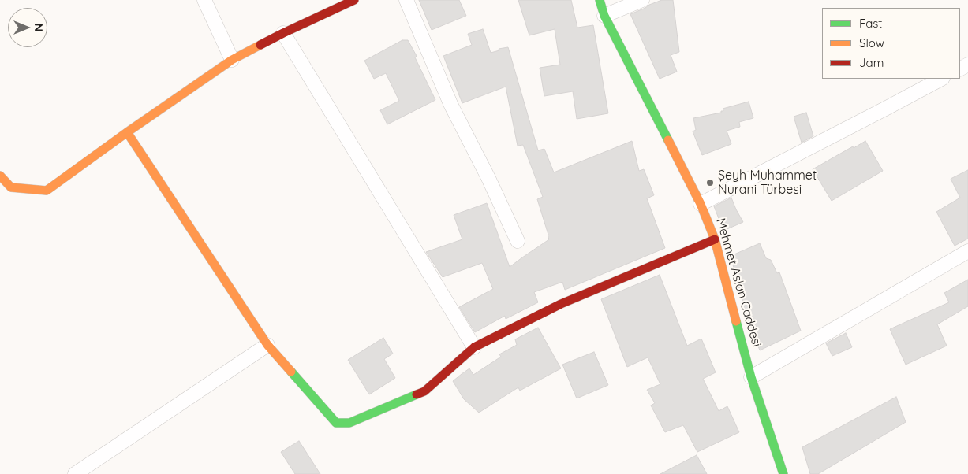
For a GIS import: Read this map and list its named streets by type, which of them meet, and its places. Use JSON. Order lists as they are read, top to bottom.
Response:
{
  "streets": {
    "street": ["Mehmet Aslan Caddesi"]
  },
  "places": ["Şeyh Muhammet Nurani Türbesi"],
  "legend": ["Fast", "Slow", "Jam"],
  "north": "right"
}
